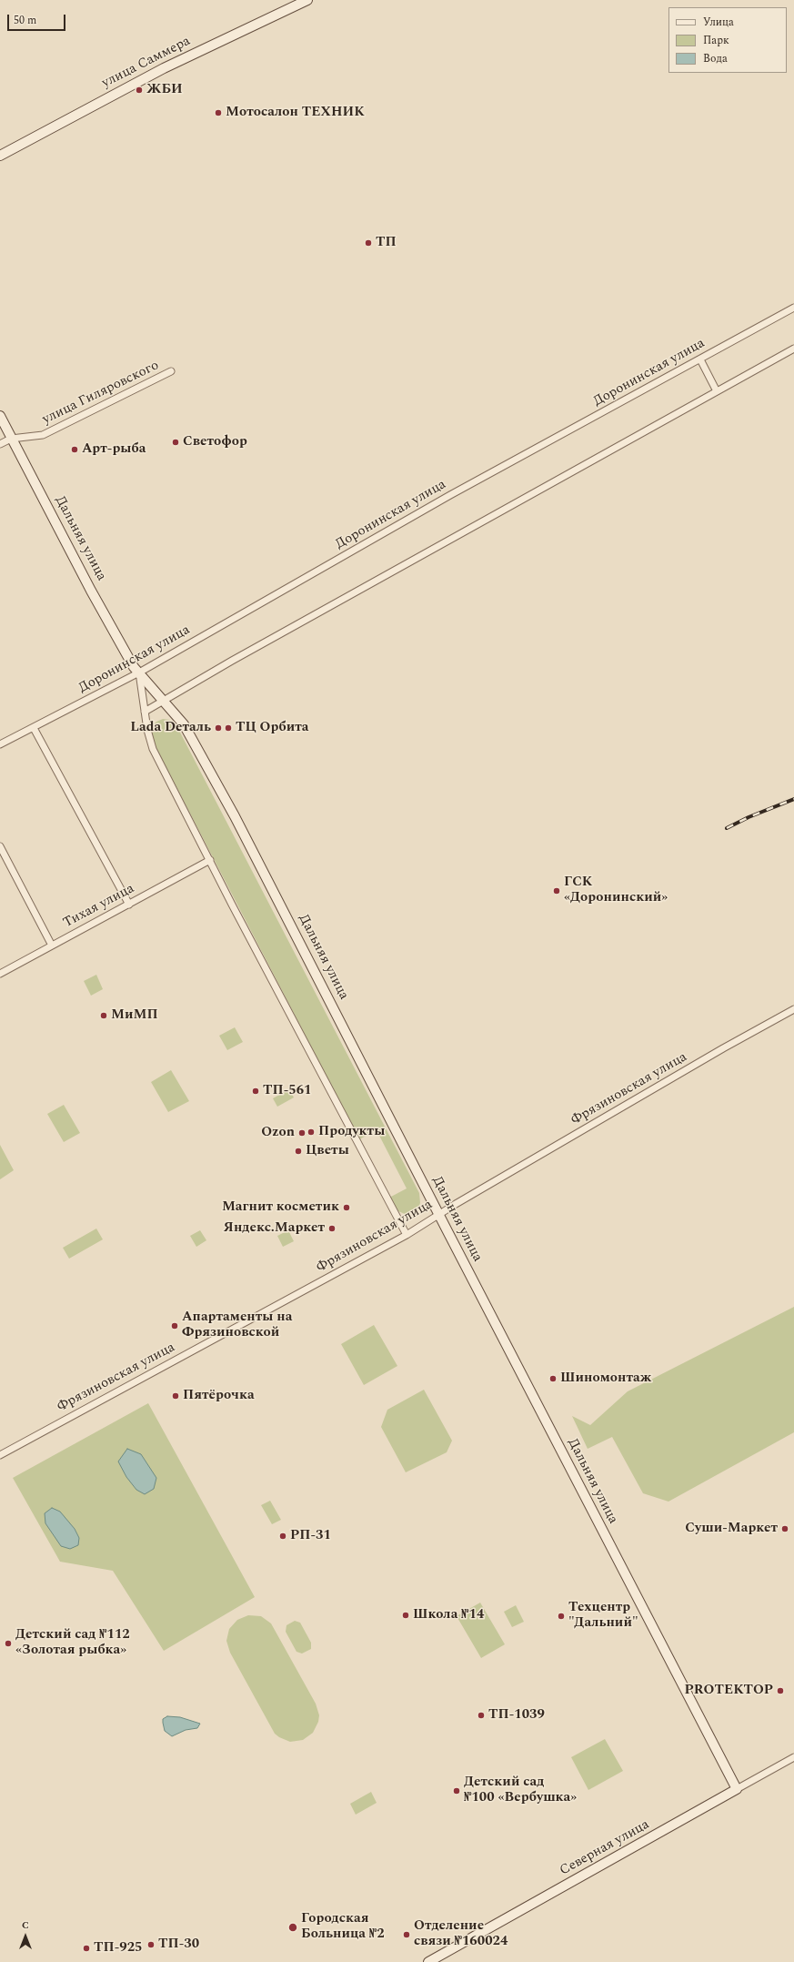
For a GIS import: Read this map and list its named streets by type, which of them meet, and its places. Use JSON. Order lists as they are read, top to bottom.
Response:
{
  "streets": {
    "street": [
      "улица Саммера",
      "Доронинская улица",
      "улица Гиляровского",
      "Дальняя улица",
      "Тихая улица",
      "Фрязиновская улица",
      "Северная улица"
    ]
  },
  "crossings": [
    ["Доронинская улица", "Дальняя улица"],
    ["улица Гиляровского", "Дальняя улица"],
    ["Дальняя улица", "Тихая улица"],
    ["Дальняя улица", "Фрязиновская улица"],
    ["Дальняя улица", "Северная улица"]
  ],
  "places": [
    "ЖБИ",
    "Мотосалон ТЕХНИК",
    "ТП",
    "Светофор",
    "Арт-рыба",
    "Lada Dеталь",
    "ТЦ Орбита",
    "ГСК «Доронинский»",
    "МиМП",
    "ТП-561",
    "Продукты",
    "Ozon",
    "Цветы",
    "Магнит косметик",
    "Яндекс.Маркет",
    "Апартаменты на Фрязиновской",
    "Шиномонтаж",
    "Пятёрочка",
    "Суши-Маркет",
    "РП-31",
    "Школа №14",
    "Техцентр \"Дальний\"",
    "Детский сад №112 «Золотая рыбка»",
    "PROТЕКТОР",
    "ТП-1039",
    "Детский сад №100 «Вербушка»",
    "Городская Больница №2",
    "Отделение связи №160024",
    "ТП-30",
    "ТП-925"
  ],
  "legend": ["Улица", "Парк", "Вода"],
  "scale_bar": "50 m",
  "north": "top"
}
